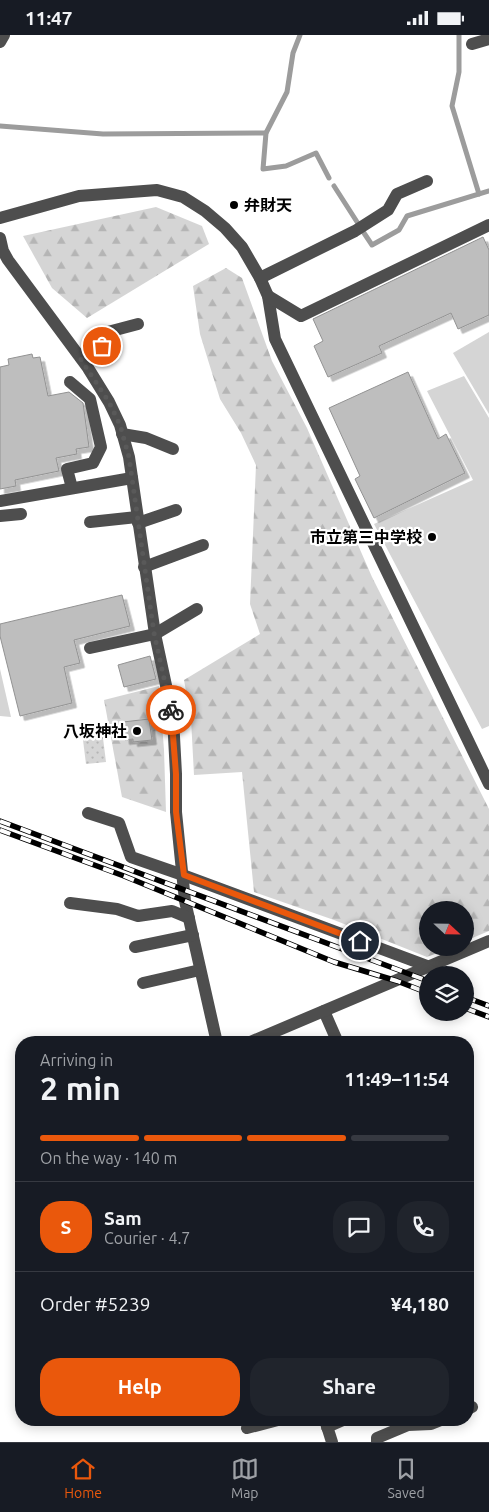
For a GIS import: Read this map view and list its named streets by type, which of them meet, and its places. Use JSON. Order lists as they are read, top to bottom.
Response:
{
  "places": ["弁財天", "市立第三中学校", "八坂神社"],
  "north": "right",
  "page": {
    "status": "11:47",
    "heading": ["2 min", "Arriving in", "11:49–11:54"],
    "panel": [
      "Sam",
      "Courier · 4.7",
      "Order #5239",
      "¥4,180"
    ],
    "bar": "On the way · 140 m",
    "round": "S",
    "buttons": ["Help", "Share"],
    "tabs": ["Home", "Map", "Saved"]
  }
}
